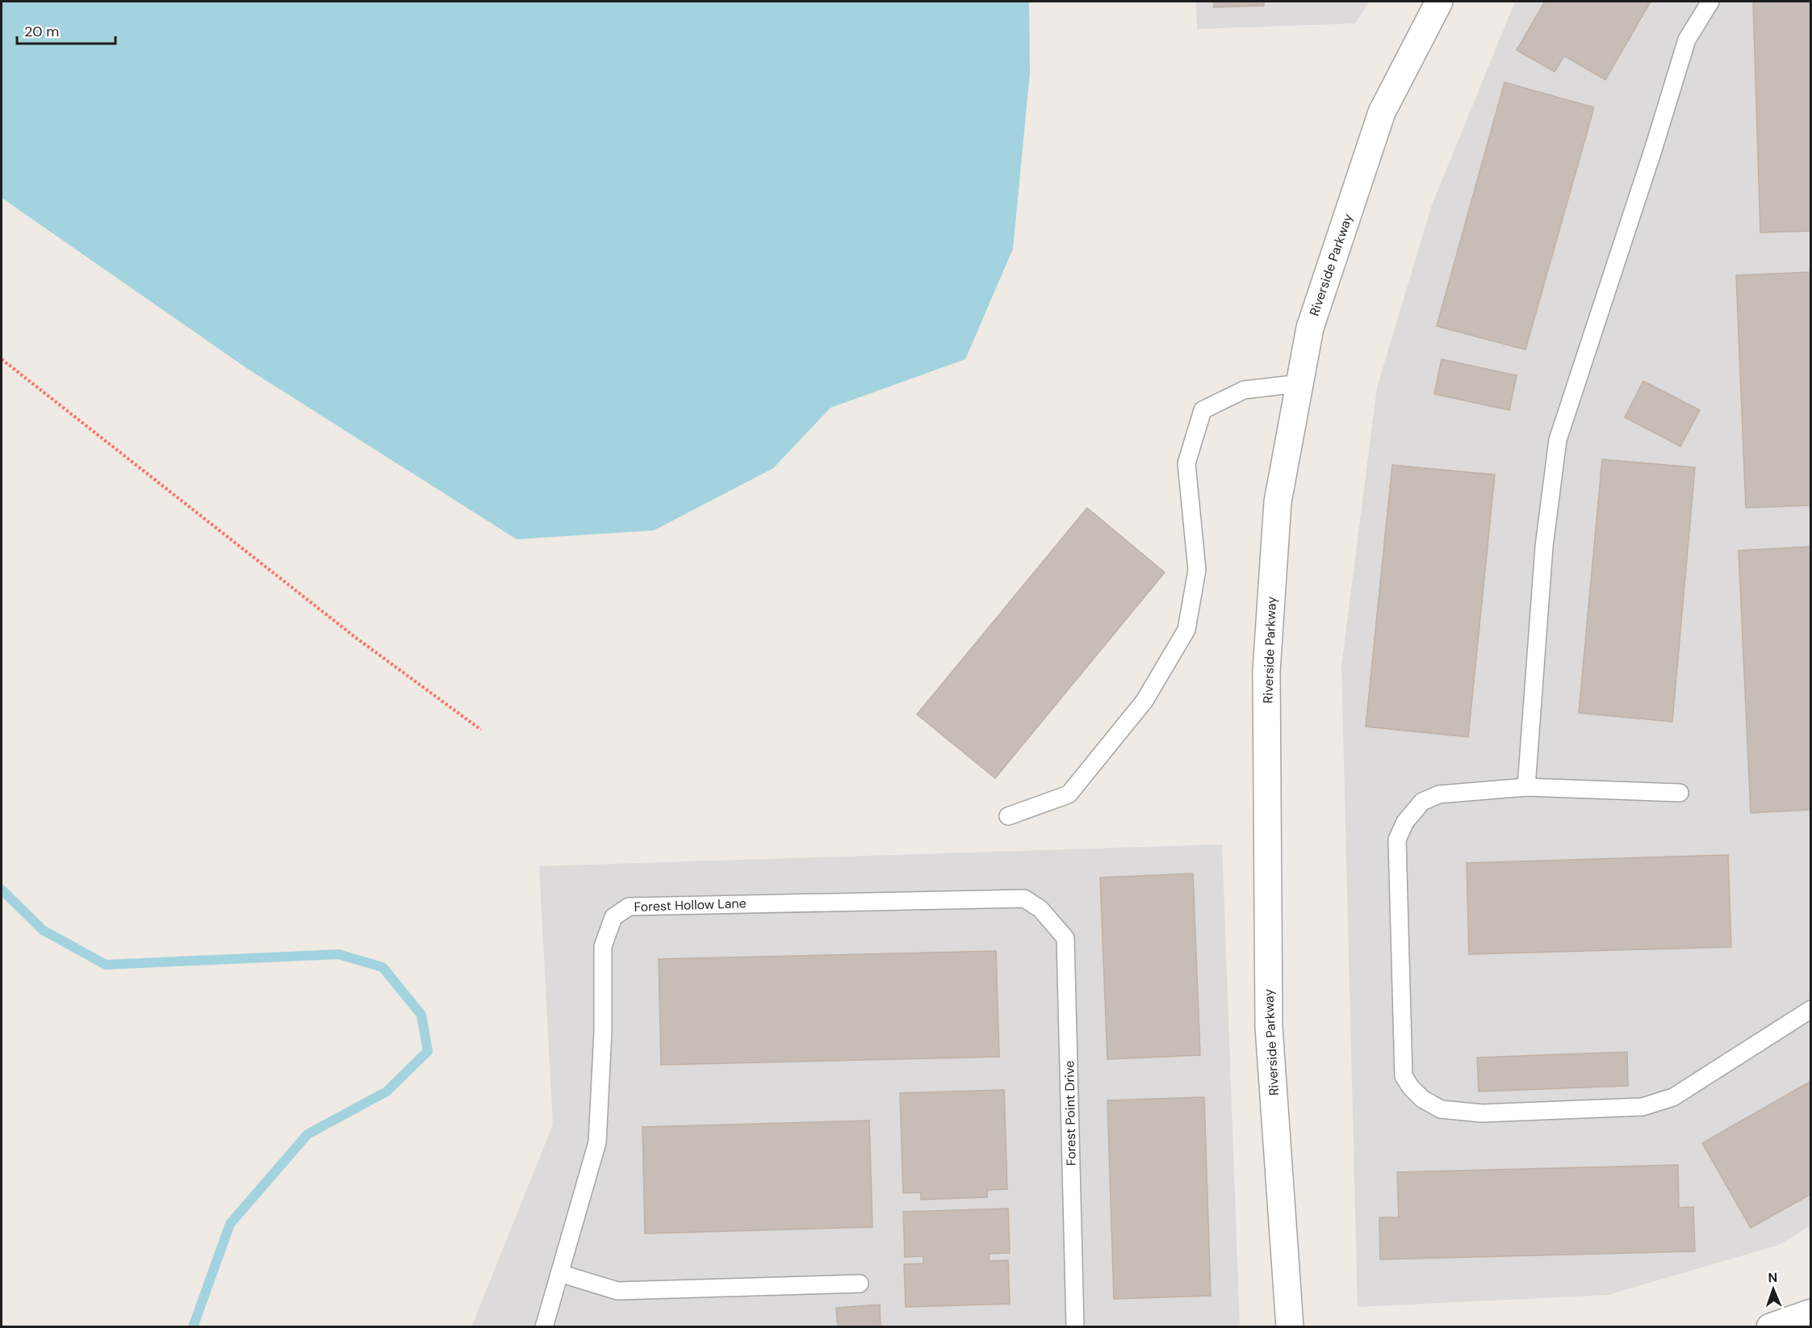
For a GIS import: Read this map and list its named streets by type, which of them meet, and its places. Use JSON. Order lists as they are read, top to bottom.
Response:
{
  "streets": {
    "street": ["Riverside Parkway"],
    "lane": ["Forest Hollow Lane", "Forest Point Drive"]
  },
  "crossings": [
    ["Forest Hollow Lane", "Forest Point Drive"]
  ],
  "scale_bar": "20 m",
  "north": "top"
}
